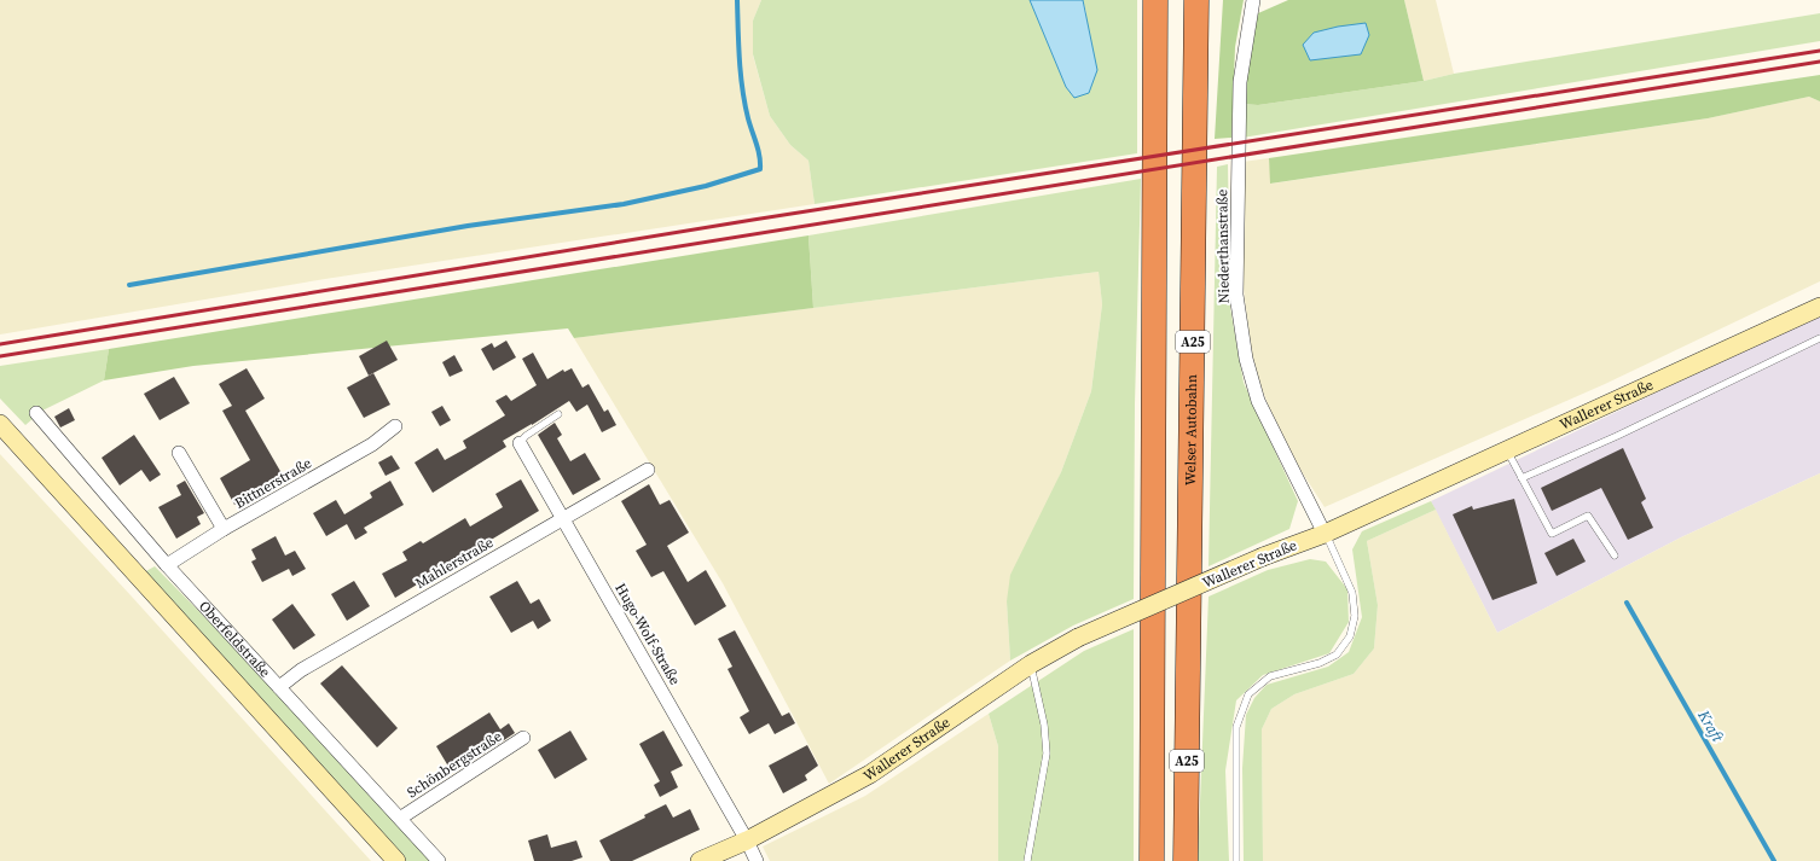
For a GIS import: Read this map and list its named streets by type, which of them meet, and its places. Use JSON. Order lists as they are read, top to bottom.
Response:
{
  "streets": {
    "highway": ["A25", "Welser Autobahn"],
    "street": [
      "Niederthanstraße",
      "Wallerer Straße",
      "Bittnerstraße",
      "Mahlerstraße",
      "Hugo-Wolf-Straße",
      "Oberfeldstraße",
      "Schönbergstraße"
    ]
  },
  "crossings": [
    ["Niederthanstraße", "Wallerer Straße"],
    ["Wallerer Straße", "Hugo-Wolf-Straße"],
    ["Bittnerstraße", "Oberfeldstraße"],
    ["Mahlerstraße", "Hugo-Wolf-Straße"],
    ["Mahlerstraße", "Oberfeldstraße"],
    ["Oberfeldstraße", "Schönbergstraße"]
  ],
  "water": ["Kraft"]
}
